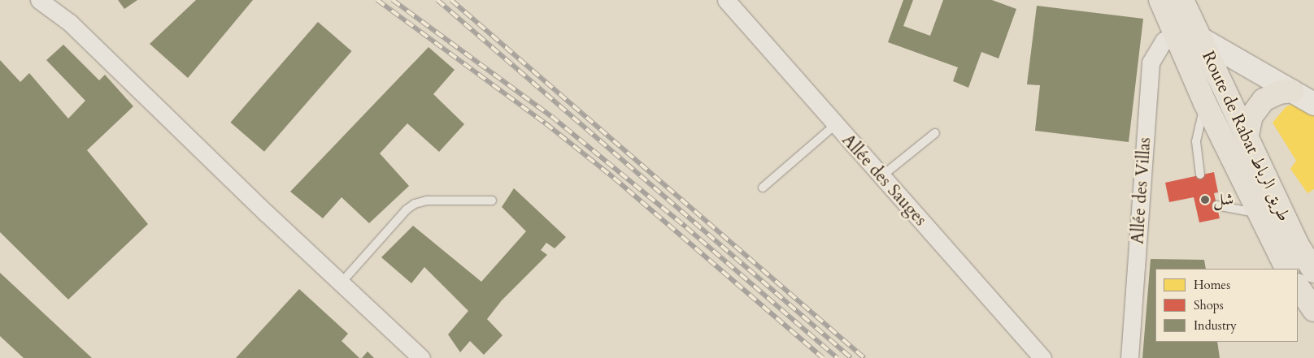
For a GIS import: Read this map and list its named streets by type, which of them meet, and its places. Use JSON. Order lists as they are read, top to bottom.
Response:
{
  "streets": {
    "main road": ["Route de Rabat طريق الرباط"],
    "street": ["Allée des Sauges", "Allée des Villas"]
  },
  "crossings": [
    ["Route de Rabat طريق الرباط", "Allée des Villas"]
  ],
  "places": ["شل"],
  "legend": ["Homes", "Shops", "Industry"]
}
